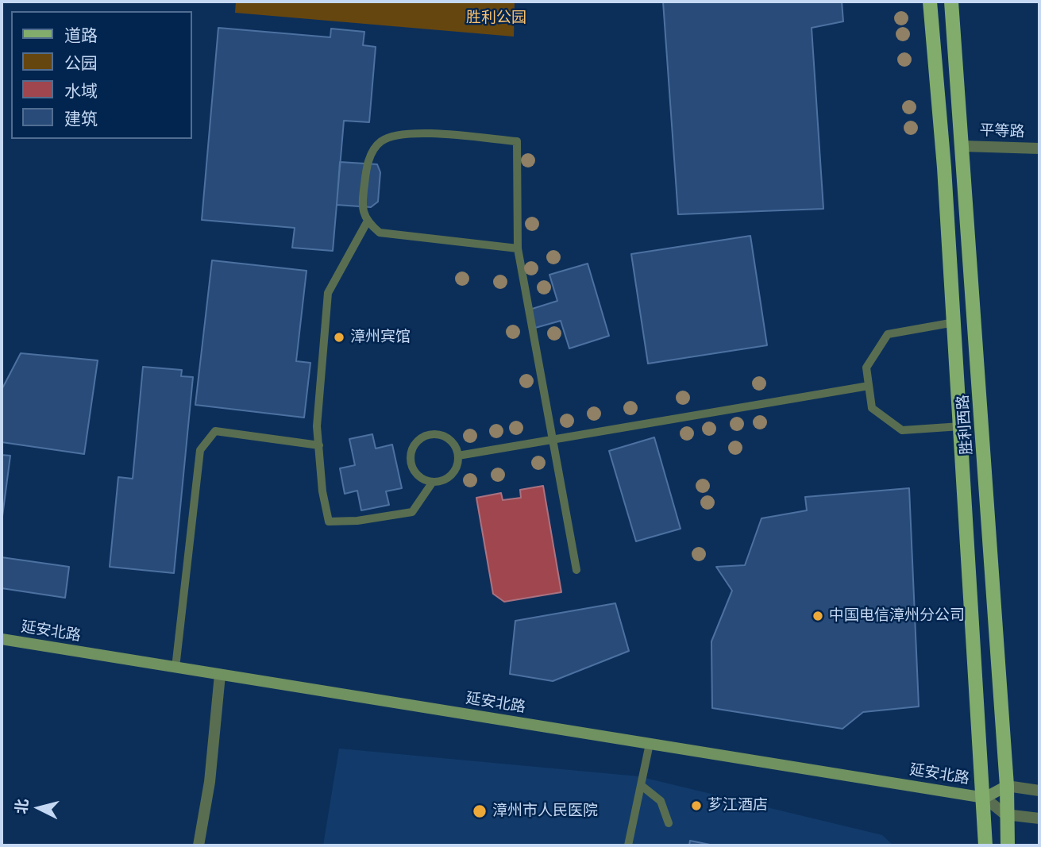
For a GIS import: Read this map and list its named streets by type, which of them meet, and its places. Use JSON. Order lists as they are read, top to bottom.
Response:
{
  "streets": {
    "main road": ["胜利西路", "延安北路"],
    "street": ["平等路"]
  },
  "crossings": [
    ["平等路", "胜利西路"],
    ["胜利西路", "延安北路"]
  ],
  "parks": ["胜利公园"],
  "places": [
    "漳州宾馆",
    "中国电信漳州分公司",
    "芗江酒店",
    "漳州市人民医院"
  ],
  "legend": [
    "道路",
    "公园",
    "水域",
    "建筑"
  ],
  "north": "left"
}
